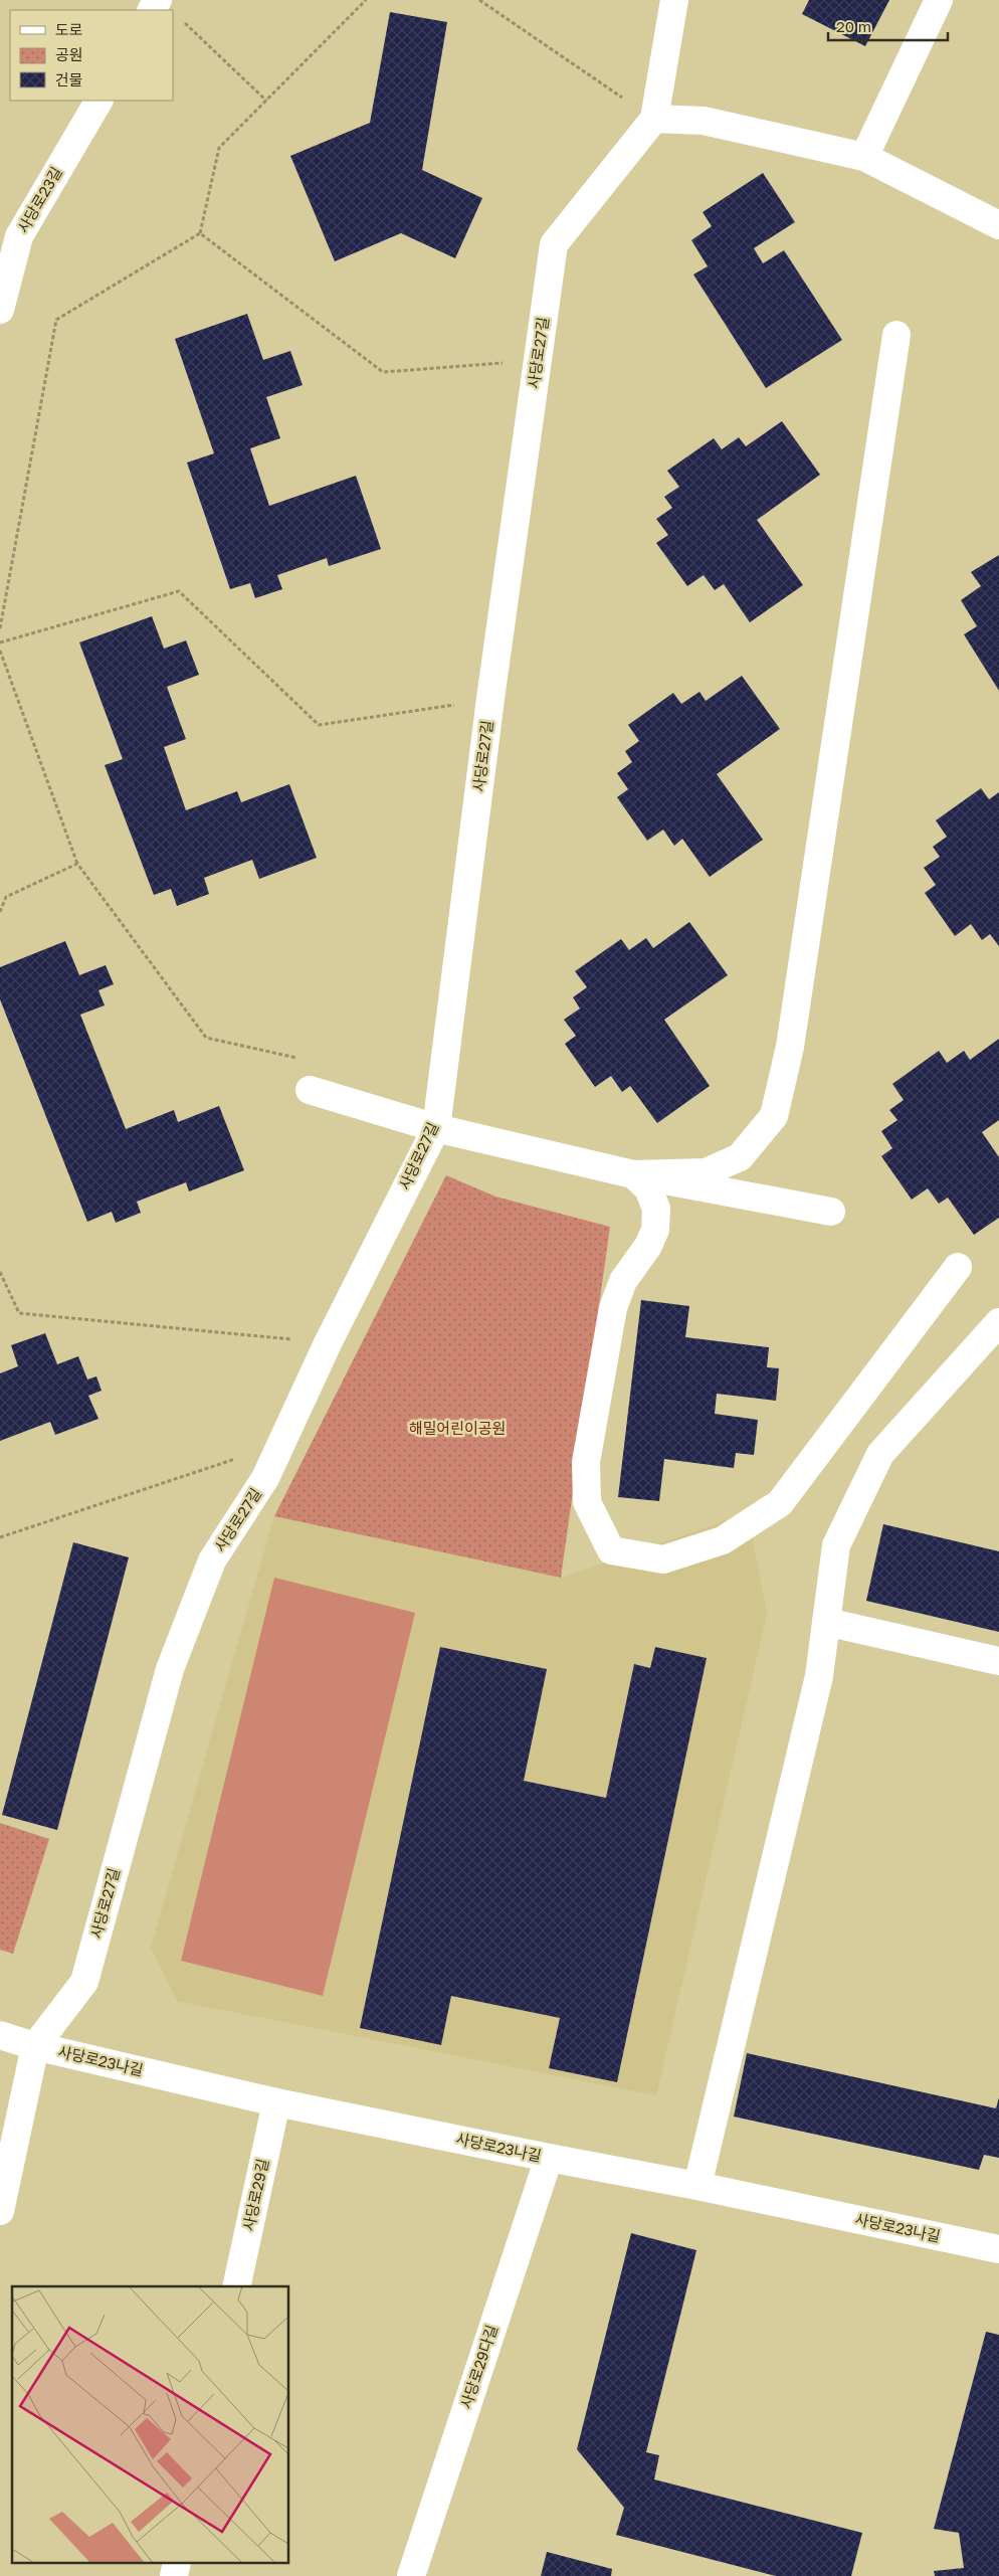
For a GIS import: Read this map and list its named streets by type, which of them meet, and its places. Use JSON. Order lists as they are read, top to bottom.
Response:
{
  "streets": {
    "street": [
      "사당로23길",
      "사당로27길",
      "사당로23나길",
      "사당로29길",
      "사당로29다길"
    ]
  },
  "crossings": [
    ["사당로27길", "사당로23나길"],
    ["사당로23나길", "사당로29길"],
    ["사당로23나길", "사당로29다길"]
  ],
  "parks": ["해밀어린이공원"],
  "legend": ["도로", "공원", "건물"],
  "scale_bar": "20 m"
}
